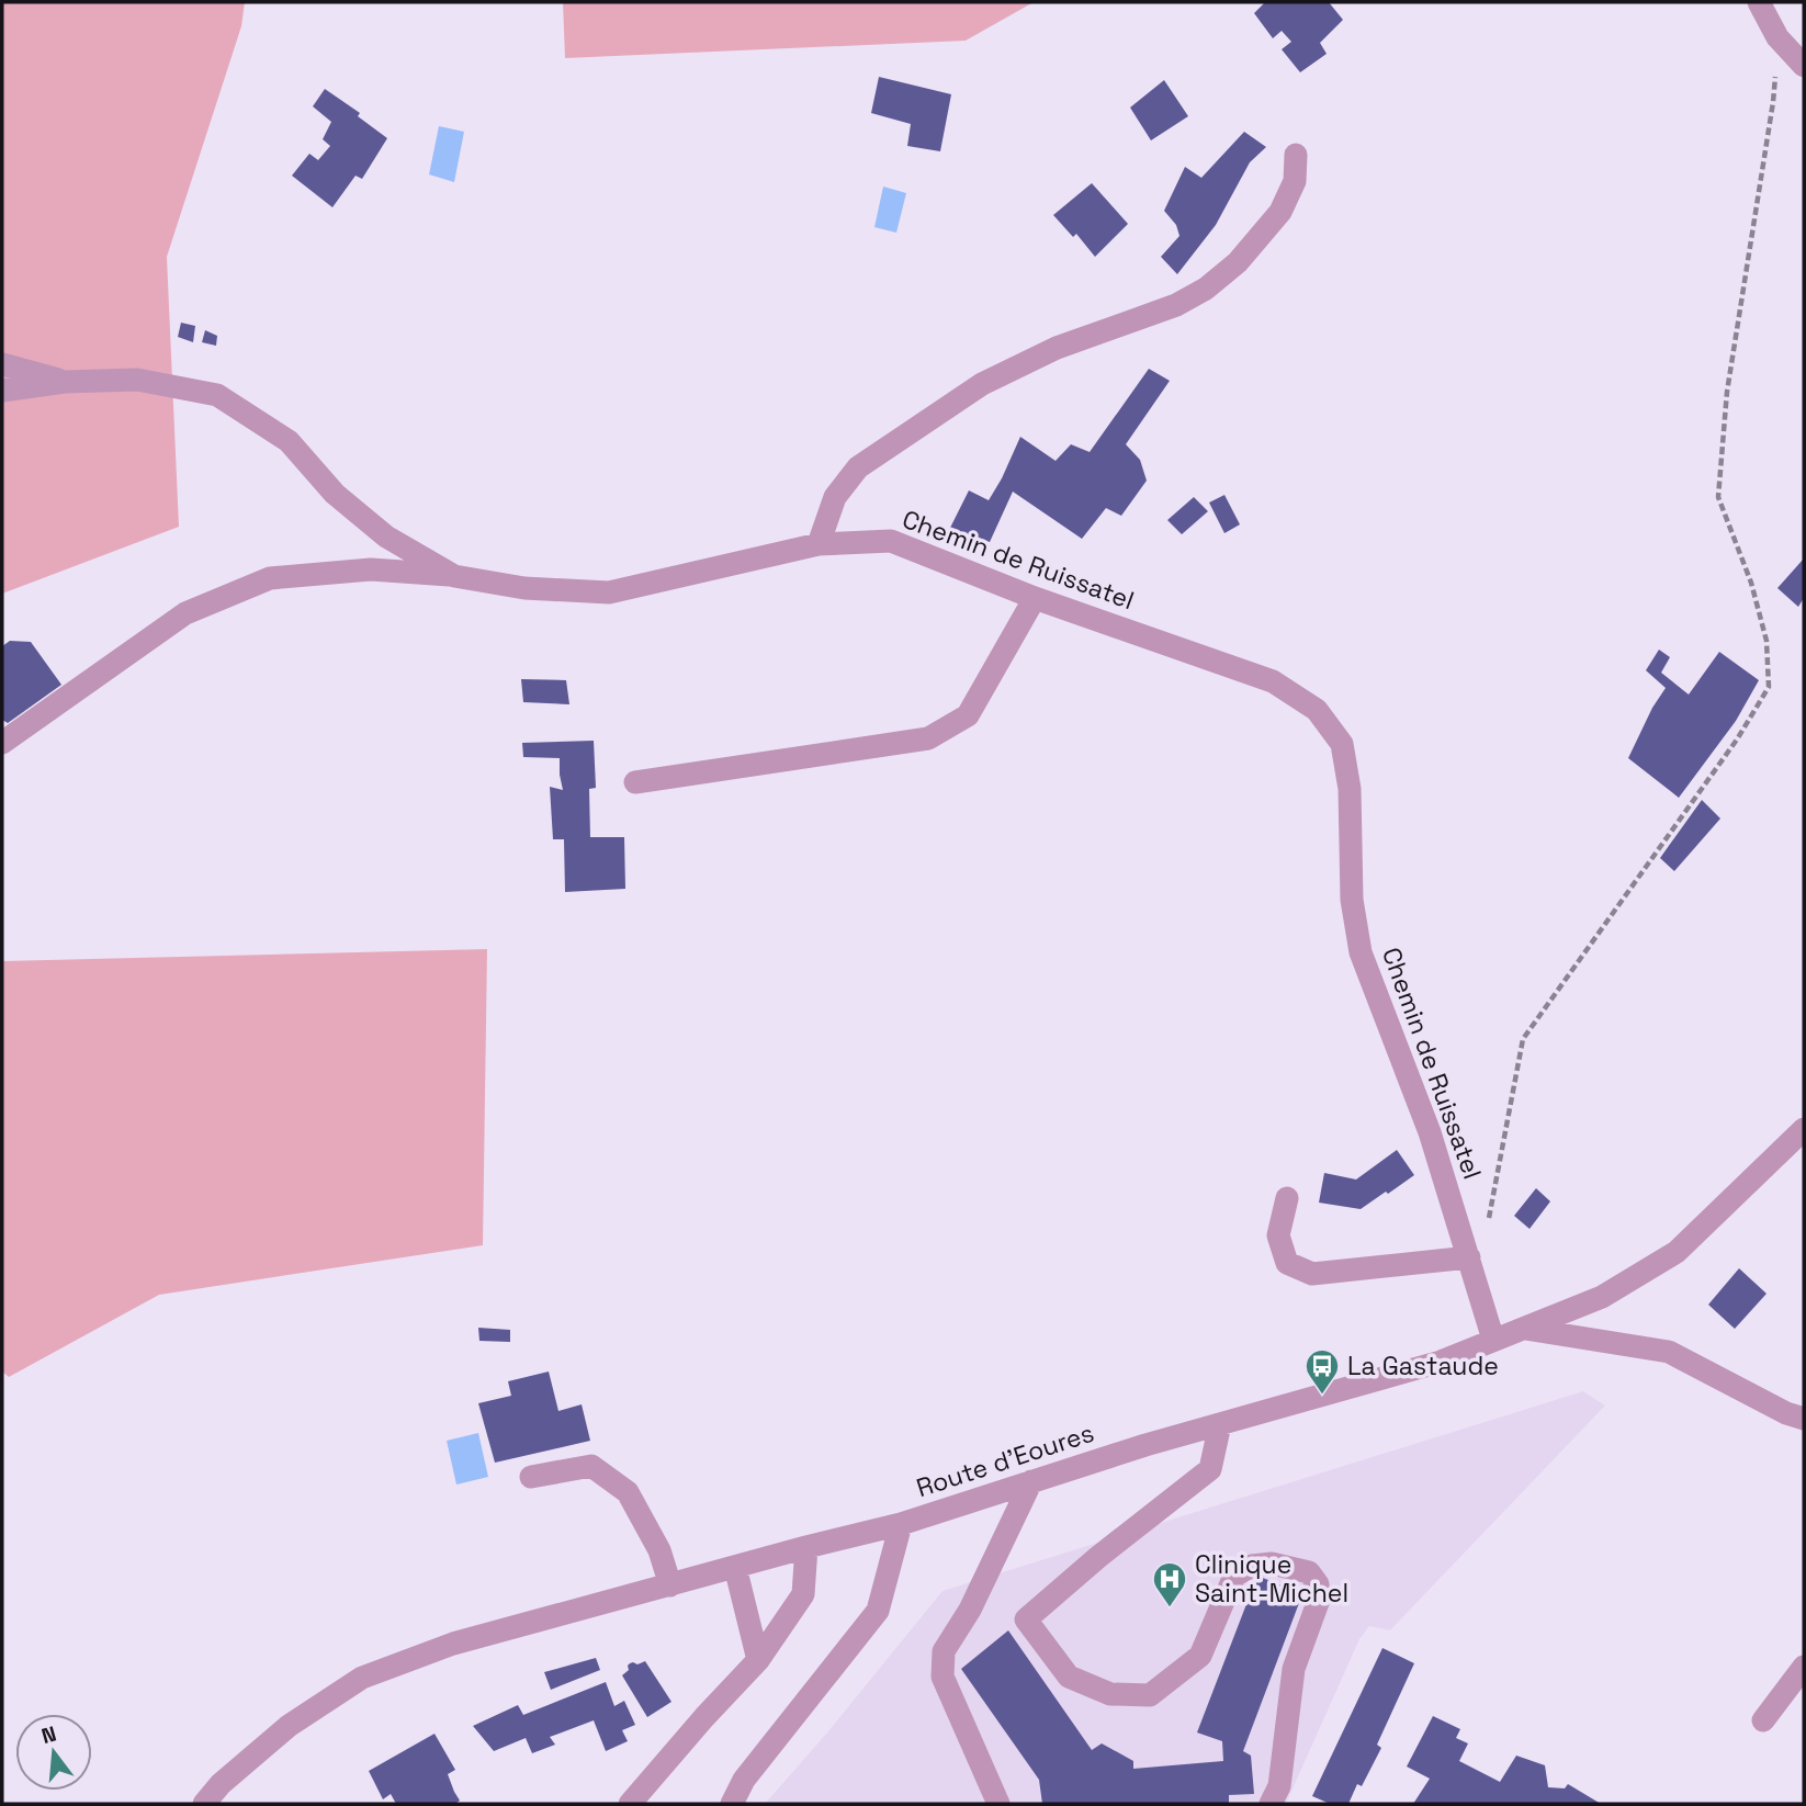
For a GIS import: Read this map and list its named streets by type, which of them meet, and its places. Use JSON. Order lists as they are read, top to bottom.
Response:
{
  "streets": {
    "street": ["Chemin de Ruissatel", "Route d'Eoures"]
  },
  "crossings": [
    ["Chemin de Ruissatel", "Route d'Eoures"]
  ],
  "places": {
    "bus stop": ["La Gastaude"],
    "hospital": ["Clinique Saint-Michel"]
  },
  "north": "top"
}
